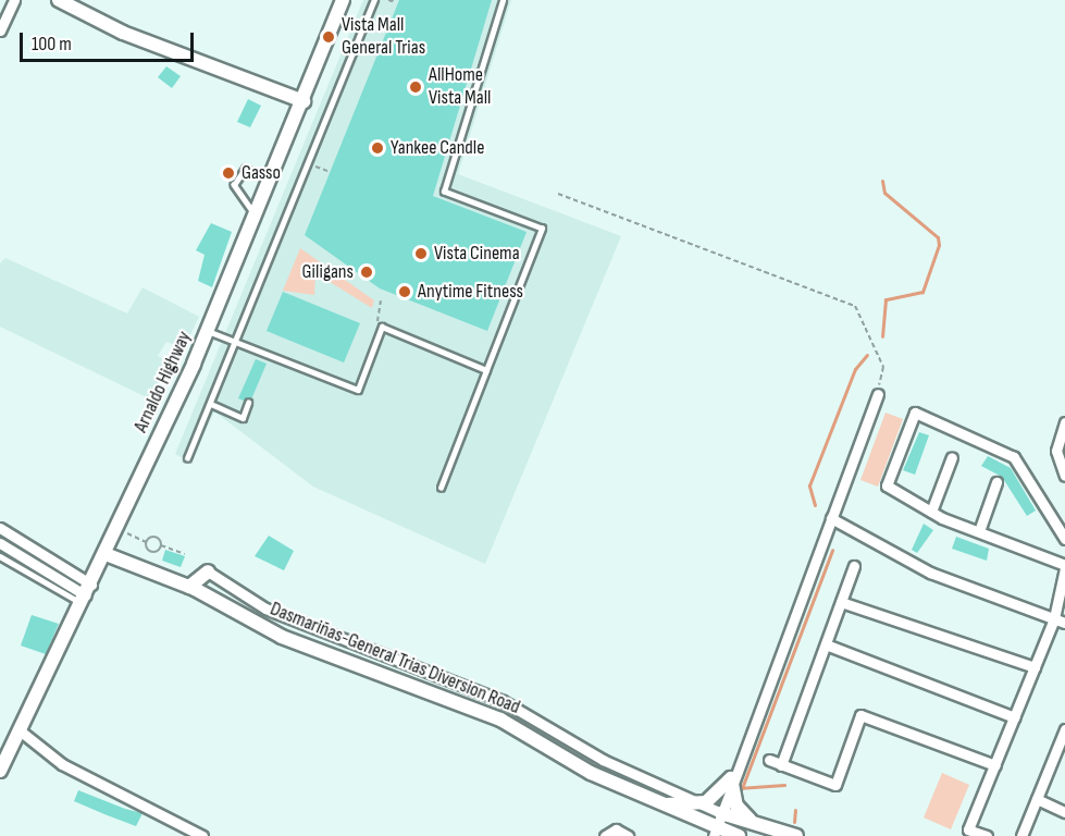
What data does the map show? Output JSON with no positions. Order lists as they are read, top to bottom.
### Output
{
  "streets": {
    "street": ["Arnaldo Highway", "Dasmariñas-General Trias Diversion Road"]
  },
  "crossings": [
    ["Arnaldo Highway", "Dasmariñas-General Trias Diversion Road"]
  ],
  "places": [
    "Vista Mall General Trias",
    "AllHome Vista Mall",
    "Yankee Candle",
    "Gasso",
    "Vista Cinema",
    "Giligans",
    "Anytime Fitness"
  ],
  "scale_bar": "100 m"
}
